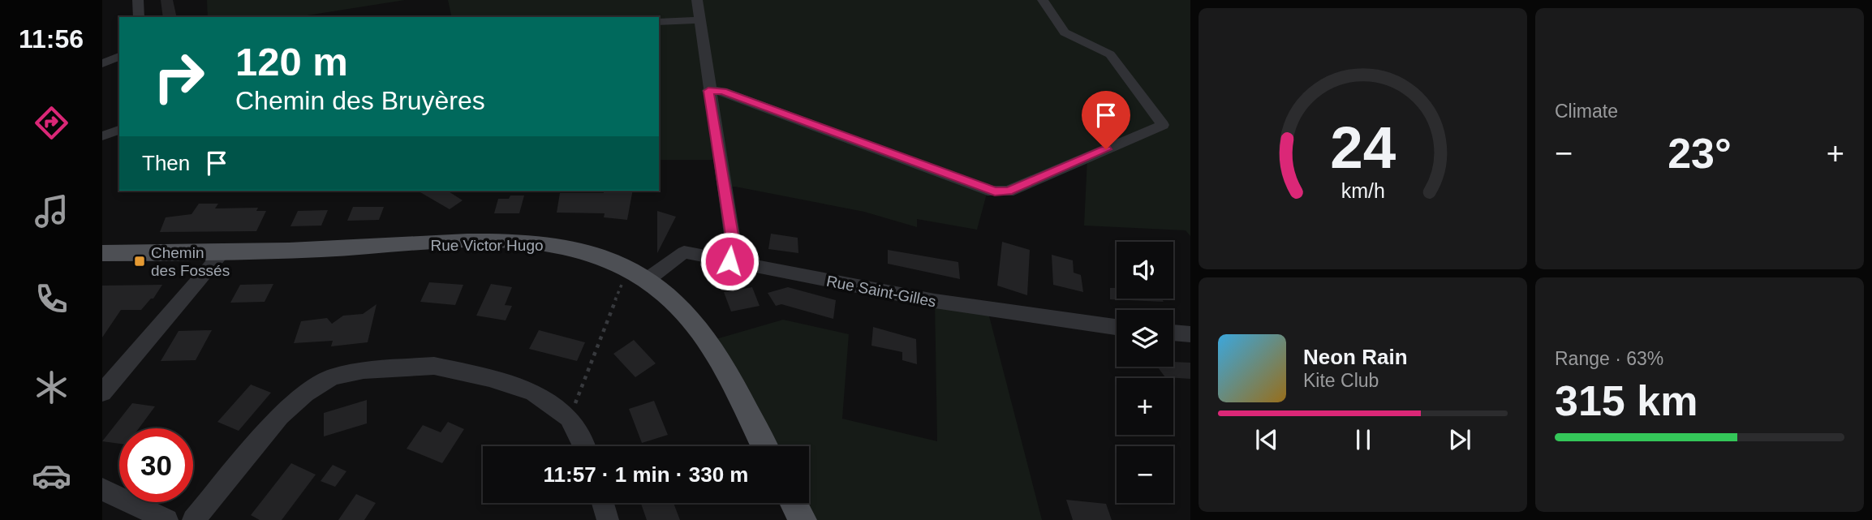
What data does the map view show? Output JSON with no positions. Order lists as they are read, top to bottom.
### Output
{
  "streets": {
    "main road": ["Rue Victor Hugo"],
    "street": ["Rue Saint-Gilles"]
  },
  "crossings": [
    ["Rue Victor Hugo", "Rue Saint-Gilles"]
  ],
  "places": {
    "transit": ["Chemin des Fossés"]
  },
  "page": {
    "tabs": "11:56",
    "tile": [
      "Climate",
      ["Range · 63%", "315 km"]
    ],
    "turn": ["120 m", "Chemin des Bruyères"],
    "heat": ["−", "23°", "+"],
    "then": "Then",
    "map_buttons": ["+", "−"],
    "song": ["Neon Rain", "Kite Club"],
    "limit": "30",
    "trip": "11:57 · 1 min · 330 m",
    "gauge": ["24", "km/h"]
  }
}
